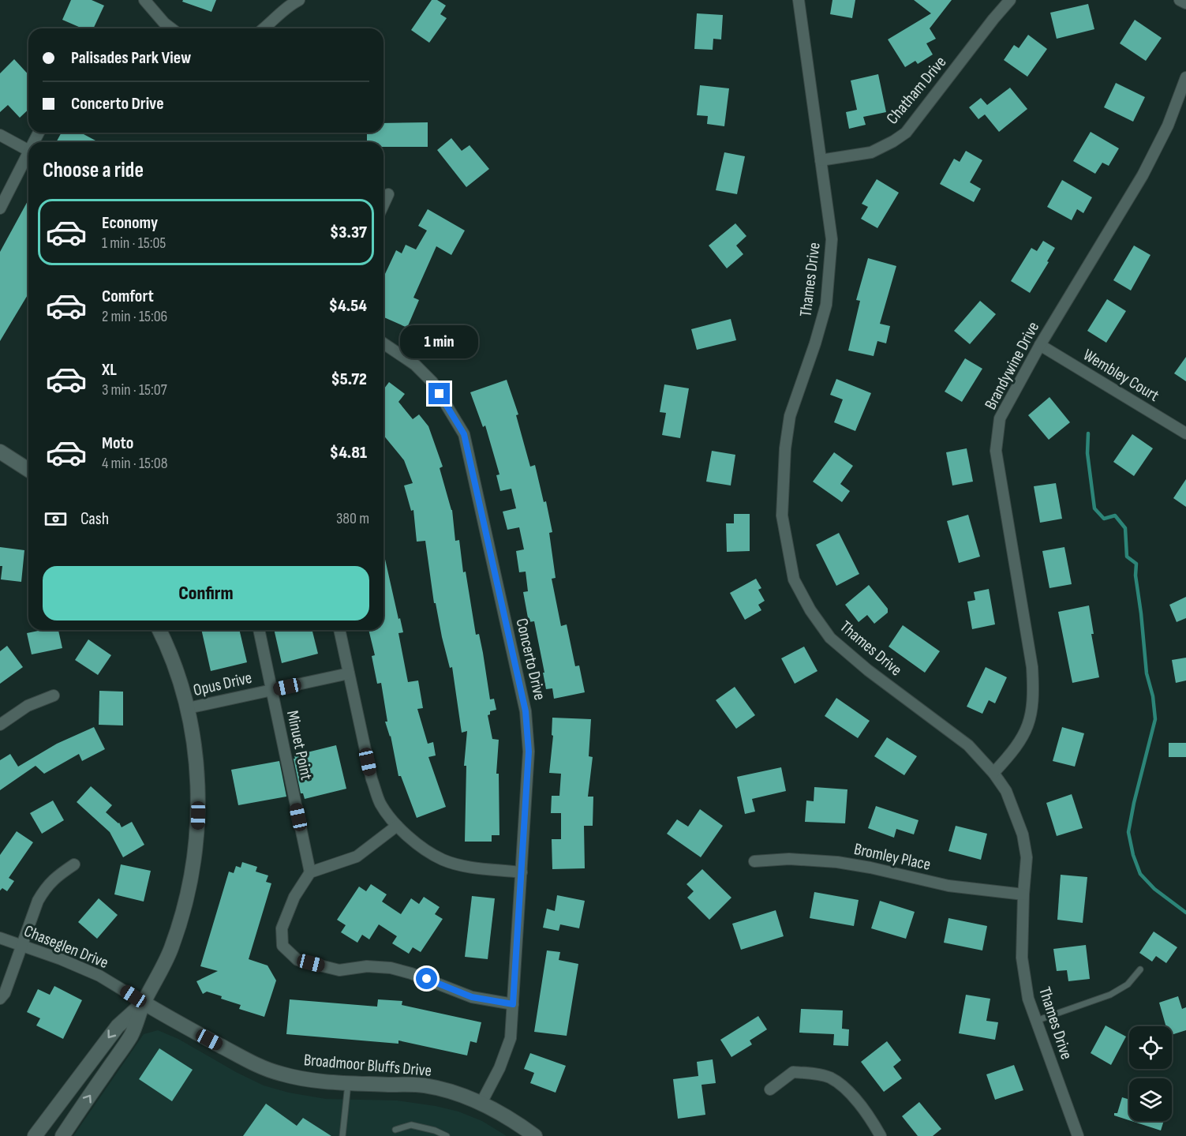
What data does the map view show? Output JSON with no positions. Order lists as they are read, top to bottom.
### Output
{
  "streets": {
    "street": [
      "Chatham Drive",
      "Thames Drive",
      "Brandywine Drive",
      "Wembley Court",
      "Concerto Drive",
      "Opus Drive",
      "Minuet Point",
      "Bromley Place",
      "Chaseglen Drive",
      "Broadmoor Bluffs Drive"
    ]
  },
  "crossings": [
    ["Chatham Drive", "Thames Drive"],
    ["Thames Drive", "Brandywine Drive"],
    ["Thames Drive", "Bromley Place"],
    ["Brandywine Drive", "Wembley Court"],
    ["Concerto Drive", "Broadmoor Bluffs Drive"],
    ["Opus Drive", "Minuet Point"],
    ["Chaseglen Drive", "Broadmoor Bluffs Drive"]
  ],
  "page": {
    "banner": ["Palisades Park View", "Concerto Drive"],
    "heading": "Choose a ride",
    "list": [
      {
        "name": "Economy",
        "note": "1 min · 15:05",
        "value": "$3.37"
      },
      {
        "name": "Comfort",
        "note": "2 min · 15:06",
        "value": "$4.54"
      },
      {
        "name": "XL",
        "note": "3 min · 15:07",
        "value": "$5.72"
      },
      {
        "name": "Moto",
        "note": "4 min · 15:08",
        "value": "$4.81"
      }
    ],
    "bubble": "1 min",
    "pay": ["Cash", "380 m"],
    "buttons": "Confirm"
  }
}
